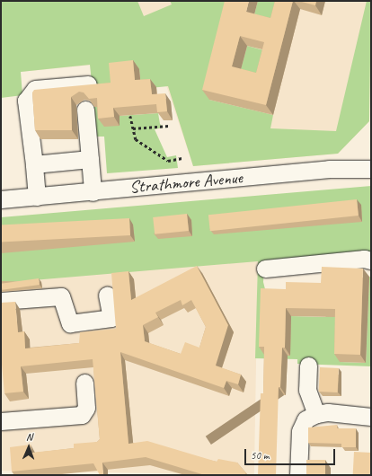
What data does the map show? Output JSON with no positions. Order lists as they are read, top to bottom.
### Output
{
  "streets": {
    "street": ["Strathmore Avenue"]
  },
  "scale_bar": "50 m",
  "north": "top"
}
